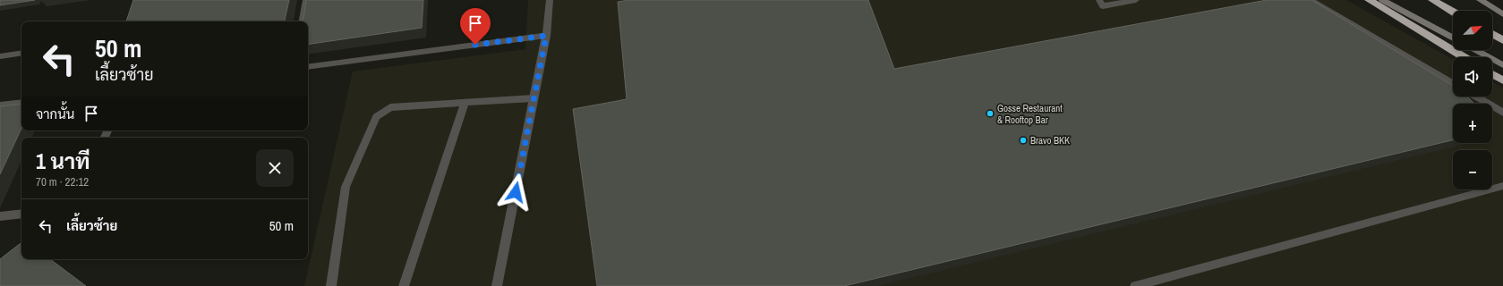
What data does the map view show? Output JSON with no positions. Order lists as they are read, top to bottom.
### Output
{
  "places": ["Gosse Restaurant & Rooftop Bar", "Bravo BKK"],
  "north": "top right",
  "page": {
    "map_buttons": ["+", "−"],
    "turn": ["50 m", "เลี้ยวซ้าย"],
    "then": "จากนั้น",
    "heading": ["1 นาที", "70 m · 22:12"],
    "list": [
      {
        "name": "เลี้ยวซ้าย",
        "value": "50 m"
      }
    ]
  }
}
